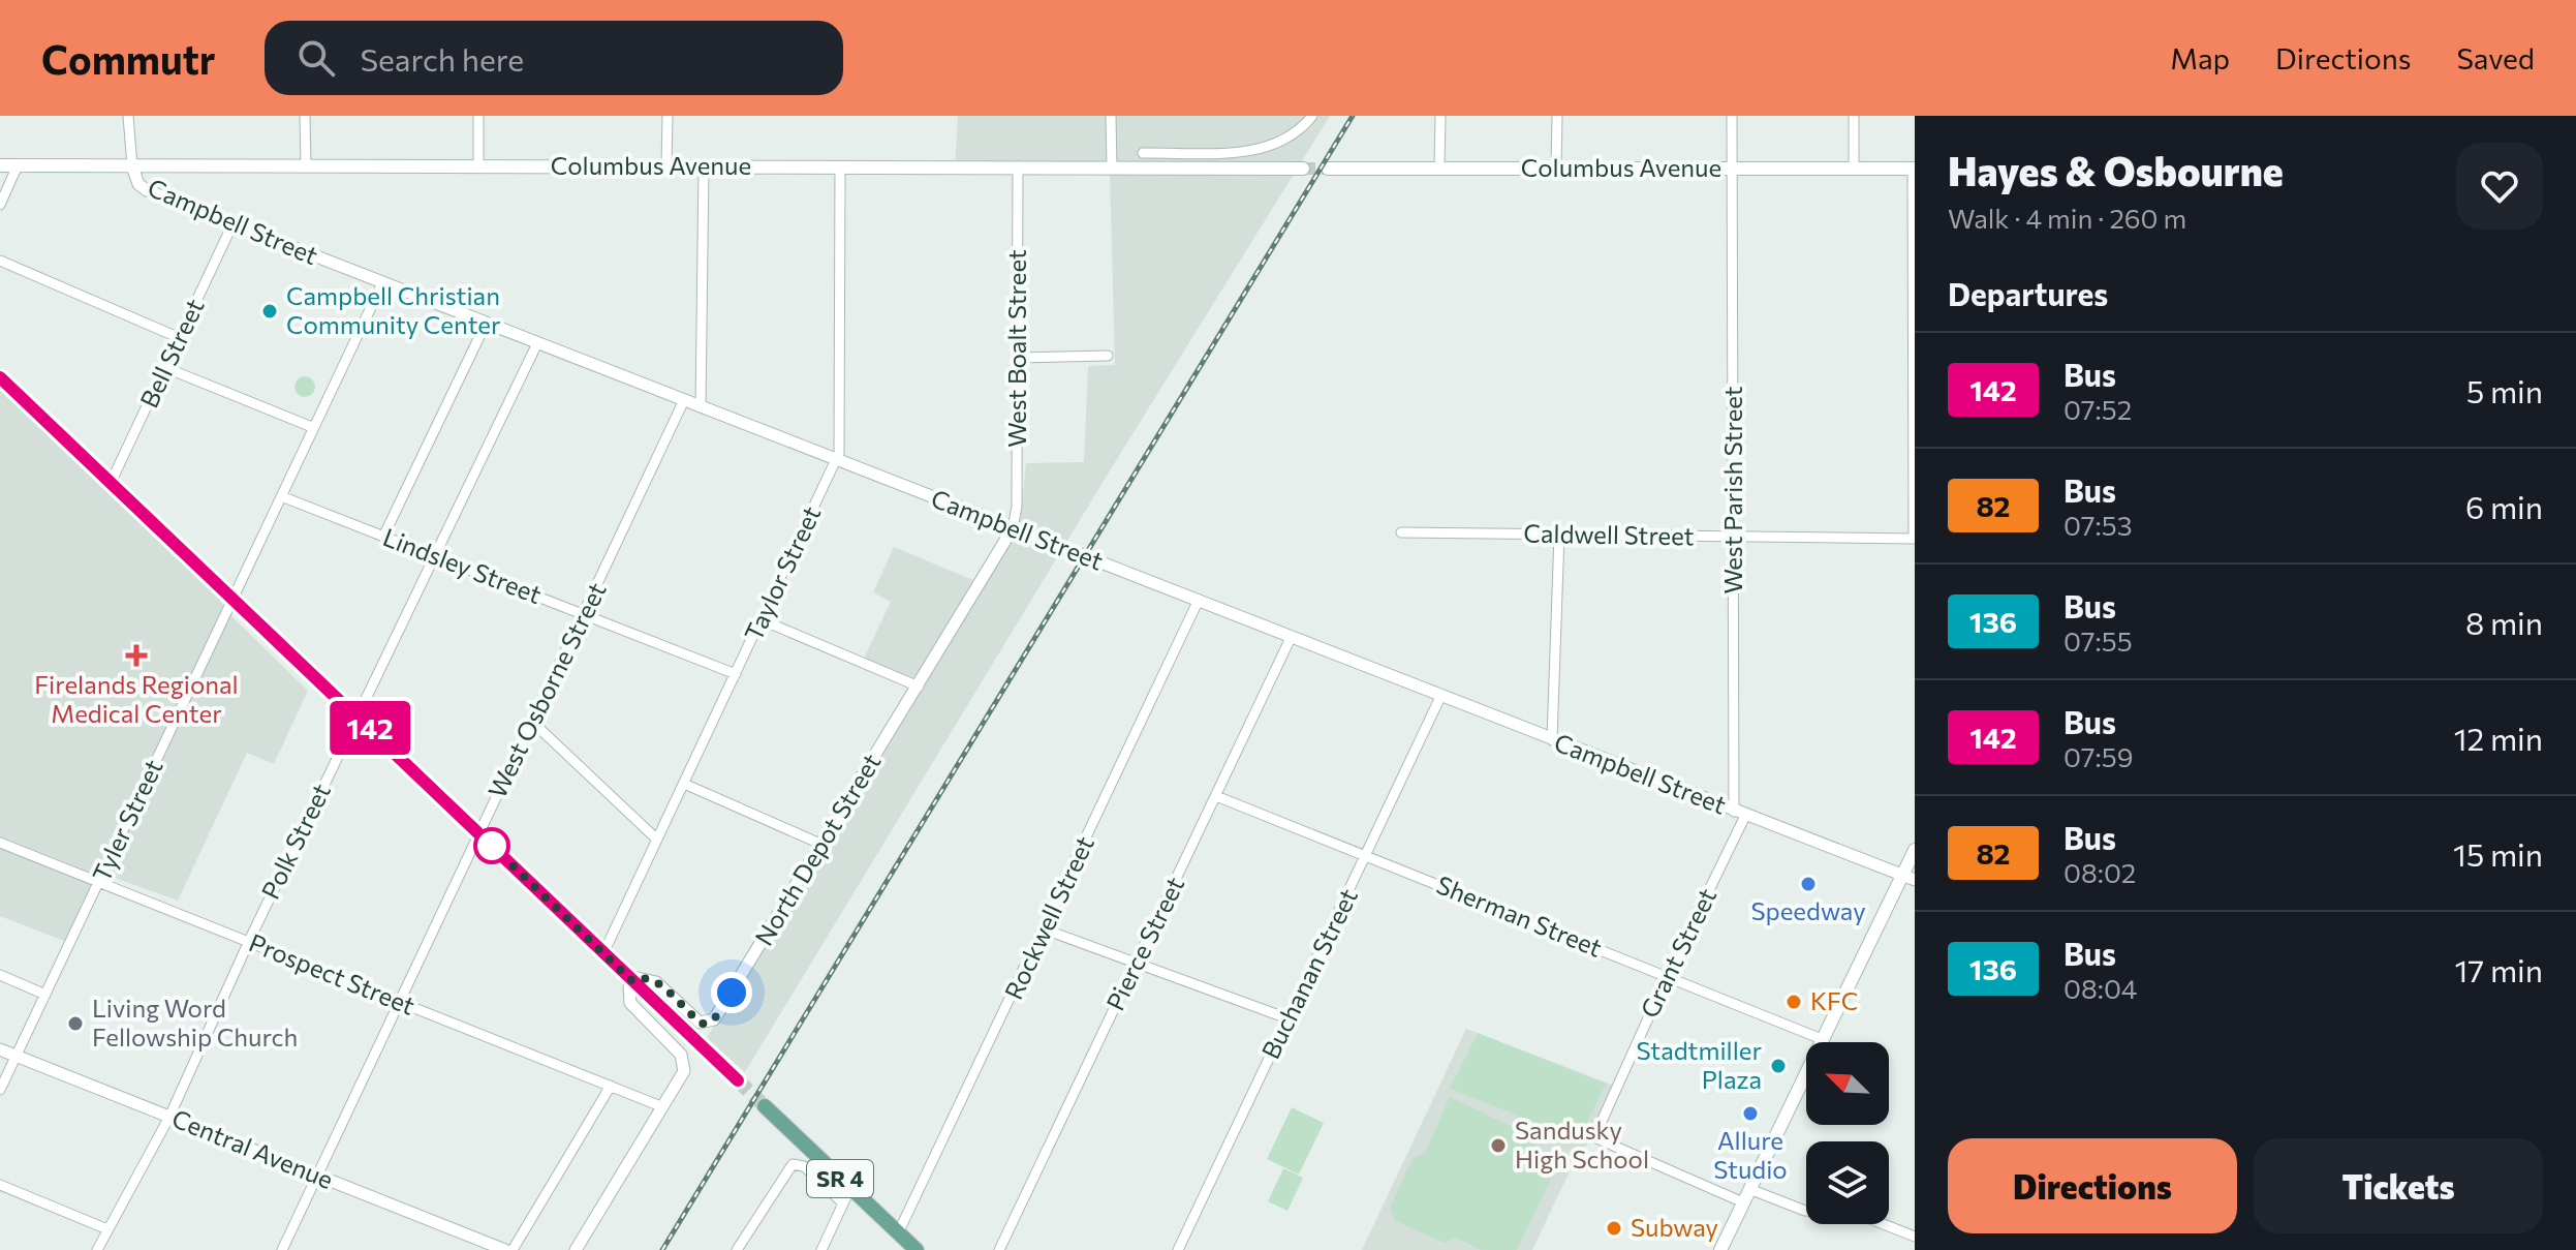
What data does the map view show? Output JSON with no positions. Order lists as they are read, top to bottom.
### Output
{
  "streets": {
    "main road": ["Columbus Avenue", "SR 4"],
    "street": [
      "Campbell Street",
      "West Boalt Street",
      "Bell Street",
      "West Parish Street",
      "Caldwell Street",
      "Lindsley Street",
      "Taylor Street",
      "West Osborne Street",
      "Tyler Street",
      "Polk Street",
      "North Depot Street",
      "Sherman Street",
      "Rockwell Street",
      "Pierce Street",
      "Grant Street",
      "Buchanan Street",
      "Prospect Street",
      "Central Avenue"
    ]
  },
  "crossings": [
    ["Columbus Avenue", "Campbell Street"],
    ["Columbus Avenue", "West Boalt Street"],
    ["Columbus Avenue", "West Parish Street"],
    ["Columbus Avenue", "Taylor Street"],
    ["Campbell Street", "West Boalt Street"],
    ["Campbell Street", "Bell Street"],
    ["Campbell Street", "West Parish Street"],
    ["Campbell Street", "Taylor Street"],
    ["Campbell Street", "West Osborne Street"],
    ["Campbell Street", "Tyler Street"],
    ["Campbell Street", "Polk Street"],
    ["Campbell Street", "North Depot Street"],
    ["Campbell Street", "Rockwell Street"],
    ["Campbell Street", "Pierce Street"],
    ["Campbell Street", "Grant Street"],
    ["Campbell Street", "Buchanan Street"],
    ["West Boalt Street", "North Depot Street"],
    ["West Parish Street", "Caldwell Street"],
    ["West Parish Street", "Grant Street"],
    ["Lindsley Street", "Taylor Street"],
    ["Lindsley Street", "West Osborne Street"],
    ["Lindsley Street", "Tyler Street"],
    ["Lindsley Street", "Polk Street"],
    ["West Osborne Street", "Prospect Street"],
    ["West Osborne Street", "Central Avenue"],
    ["Tyler Street", "Prospect Street"],
    ["Tyler Street", "Central Avenue"],
    ["Polk Street", "Prospect Street"],
    ["Polk Street", "Central Avenue"],
    ["Sherman Street", "Pierce Street"],
    ["Sherman Street", "Grant Street"],
    ["Sherman Street", "Buchanan Street"],
    ["Rockwell Street", "SR 4"]
  ],
  "places": {
    "other": [
      "Campbell Christian Community Center",
      "Speedway",
      "KFC",
      "Living Word Fellowship Church",
      "Stadtmiller Plaza",
      "Allure Studio",
      "Sandusky High School",
      "Subway"
    ],
    "health": ["Firelands Regional Medical Center"]
  },
  "lines": ["bus line 142"],
  "north": "top left",
  "page": {
    "header": "Commutr",
    "search": "Search here",
    "nav": ["Map", "Directions", "Saved"],
    "on_map": "142",
    "heading": [
      ["Hayes & Osbourne", "Walk · 4 min · 260 m"],
      "Departures"
    ],
    "list": [
      {
        "mark": "142",
        "name": "Bus",
        "note": "07:52",
        "value": "5 min"
      },
      {
        "mark": "82",
        "name": "Bus",
        "note": "07:53",
        "value": "6 min"
      },
      {
        "mark": "136",
        "name": "Bus",
        "note": "07:55",
        "value": "8 min"
      },
      {
        "mark": "142",
        "name": "Bus",
        "note": "07:59",
        "value": "12 min"
      },
      {
        "mark": "82",
        "name": "Bus",
        "note": "08:02",
        "value": "15 min"
      },
      {
        "mark": "136",
        "name": "Bus",
        "note": "08:04",
        "value": "17 min"
      }
    ],
    "buttons": ["Directions", "Tickets"]
  }
}
